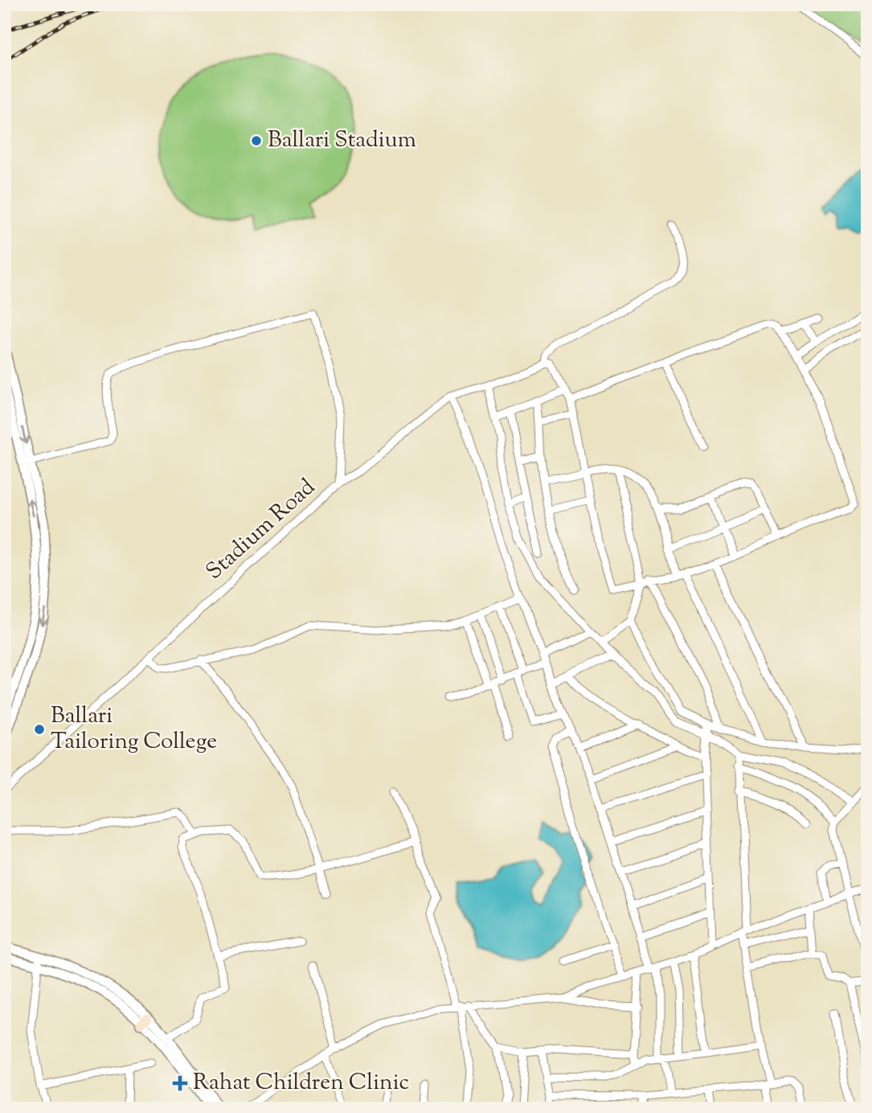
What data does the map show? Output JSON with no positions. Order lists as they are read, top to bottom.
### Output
{
  "streets": {
    "street": ["Stadium Road"]
  },
  "places": {
    "other": ["Ballari Stadium", "Ballari Tailoring College"],
    "health": ["Rahat Children Clinic"]
  }
}
